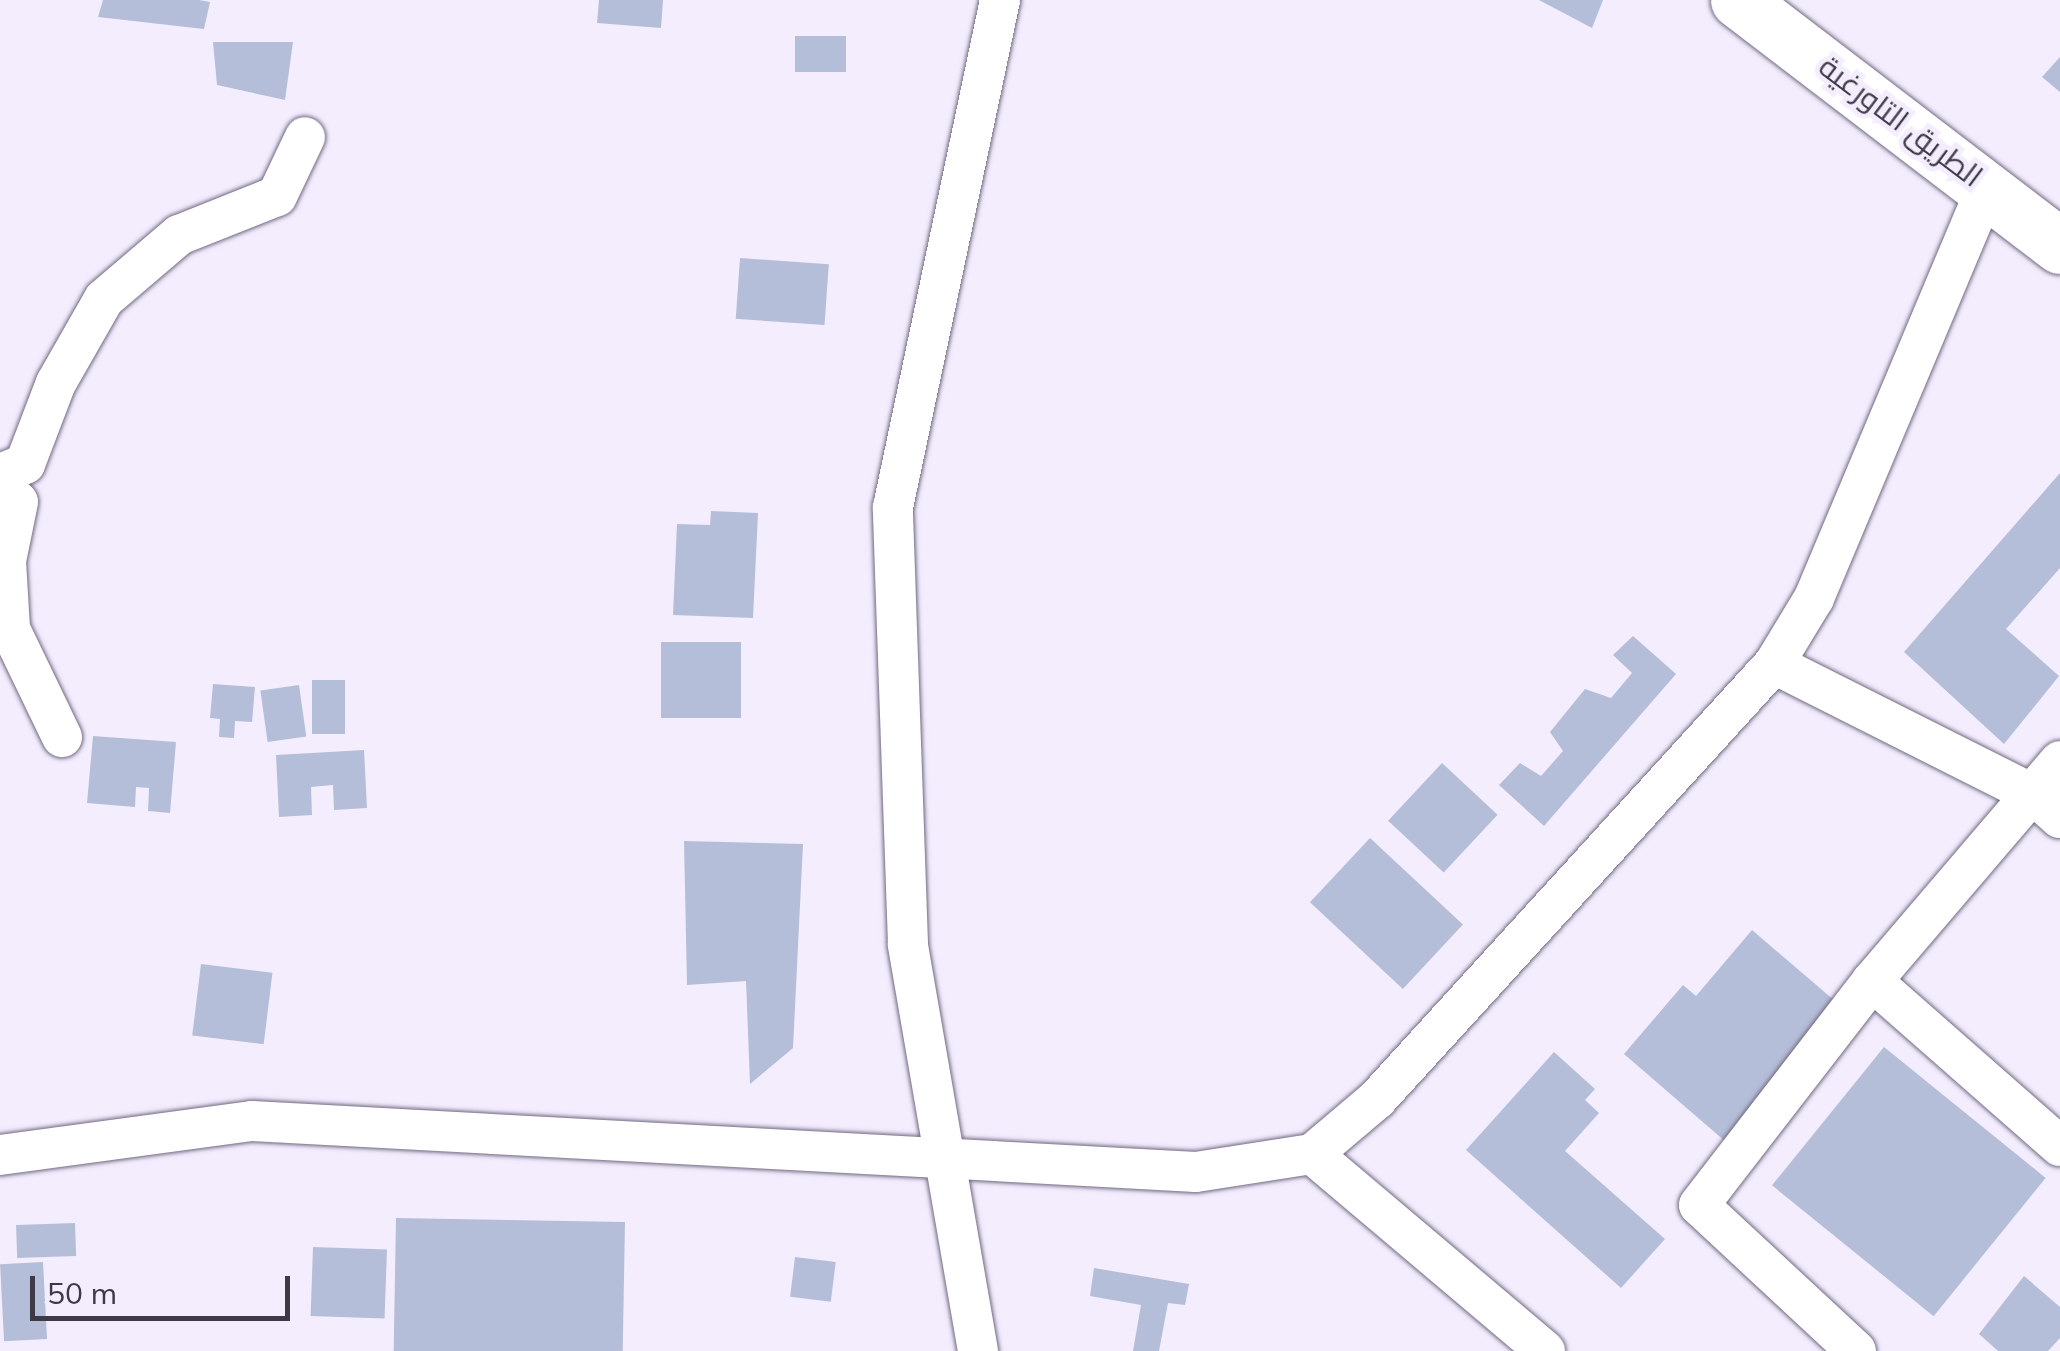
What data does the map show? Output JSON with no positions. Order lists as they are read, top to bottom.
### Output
{
  "streets": {
    "street": ["الطريق التاورغية"]
  },
  "scale_bar": "50 m"
}
